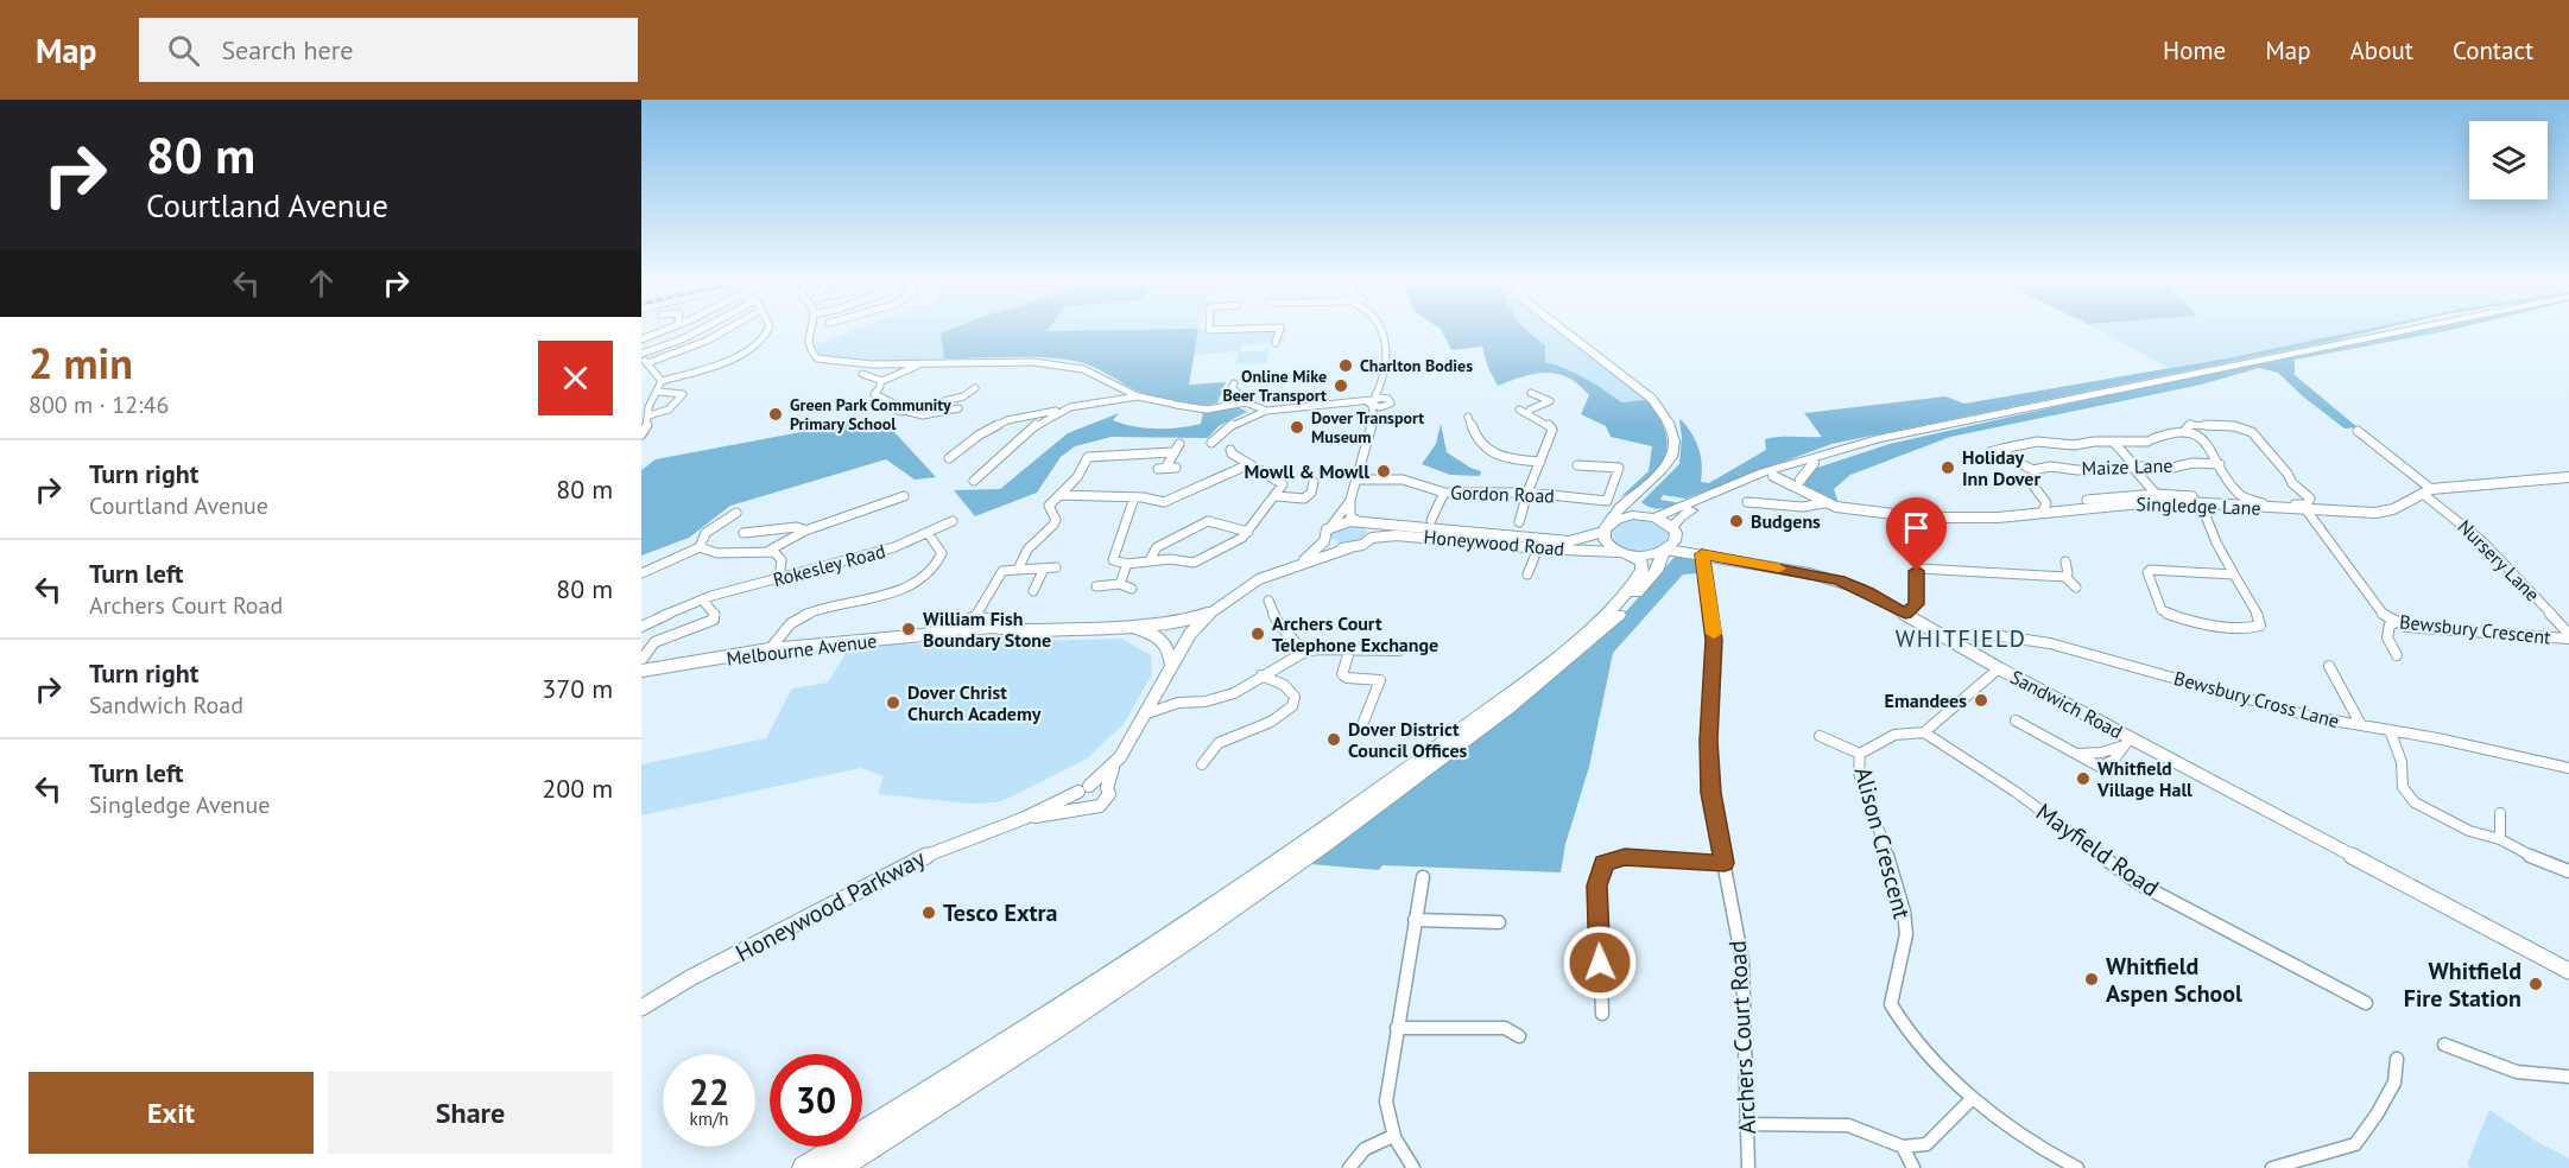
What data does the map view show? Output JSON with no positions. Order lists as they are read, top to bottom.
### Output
{
  "streets": {
    "street": [
      "Maize Lane",
      "Gordon Road",
      "Singledge Lane",
      "Honeywood Road",
      "Nursery Lane",
      "Rokesley Road",
      "Bewsbury Crescent",
      "Melbourne Avenue",
      "Bewsbury Cross Lane",
      "Sandwich Road",
      "Alison Crescent",
      "Mayfield Road",
      "Honeywood Parkway",
      "Archers Court Road"
    ]
  },
  "crossings": [
    ["Singledge Lane", "Nursery Lane"],
    ["Singledge Lane", "Bewsbury Crescent"],
    ["Honeywood Road", "Honeywood Parkway"],
    ["Nursery Lane", "Bewsbury Crescent"],
    ["Melbourne Avenue", "Honeywood Parkway"],
    ["Bewsbury Cross Lane", "Sandwich Road"],
    ["Sandwich Road", "Archers Court Road"],
    ["Alison Crescent", "Mayfield Road"]
  ],
  "districts": ["WHITFIELD"],
  "places": [
    "Charlton Bodies",
    "Online Mike Beer Transport",
    "Green Park Community Primary School",
    "Dover Transport Museum",
    "Holiday Inn Dover",
    "Mowll & Mowll",
    "Budgens",
    "William Fish Boundary Stone",
    "Archers Court Telephone Exchange",
    "Emandees",
    "Dover Christ Church Academy",
    "Dover District Council Offices",
    "Whitfield Village Hall",
    "Tesco Extra",
    "Whitfield Aspen School",
    "Whitfield Fire Station"
  ],
  "page": {
    "header": "Map",
    "search": "Search here",
    "nav": [
      "Home",
      "Map",
      "About",
      "Contact"
    ],
    "turn": ["80 m", "Courtland Avenue"],
    "heading": ["2 min", "800 m · 12:46"],
    "list": [
      {
        "name": "Turn right",
        "note": "Courtland Avenue",
        "value": "80 m"
      },
      {
        "name": "Turn left",
        "note": "Archers Court Road",
        "value": "80 m"
      },
      {
        "name": "Turn right",
        "note": "Sandwich Road",
        "value": "370 m"
      },
      {
        "name": "Turn left",
        "note": "Singledge Avenue",
        "value": "200 m"
      }
    ],
    "speed": "22 km/h",
    "limit": "30",
    "buttons": ["Exit", "Share"]
  }
}
